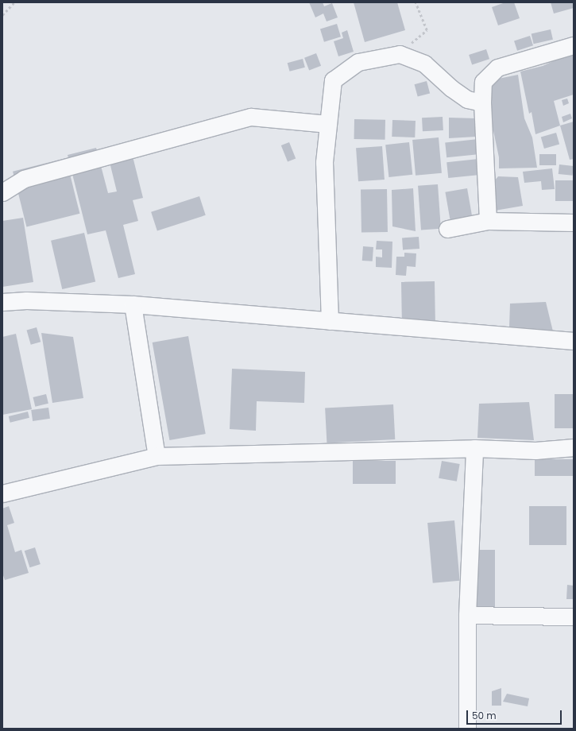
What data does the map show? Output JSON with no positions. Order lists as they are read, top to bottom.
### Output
{
  "scale_bar": "50 m"
}
